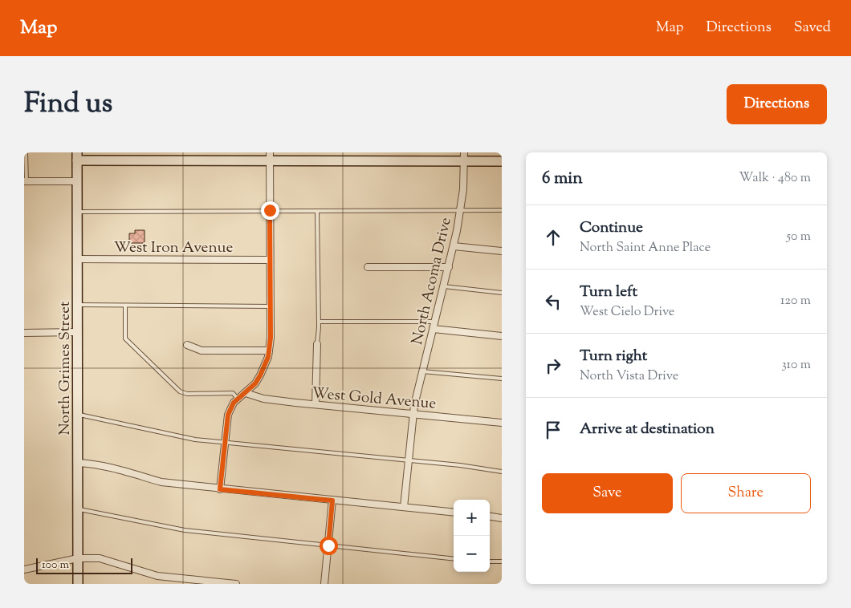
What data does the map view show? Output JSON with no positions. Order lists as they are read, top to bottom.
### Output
{
  "streets": {
    "main road": ["North Grimes Street"],
    "street": ["West Iron Avenue", "North Acoma Drive", "West Gold Avenue"]
  },
  "crossings": [
    ["West Iron Avenue", "North Grimes Street"],
    ["North Acoma Drive", "West Gold Avenue"]
  ],
  "scale_bar": "100 m",
  "page": {
    "header": "Map",
    "nav": ["Map", "Directions", "Saved"],
    "title": "Find us",
    "buttons": [
      "Directions",
      ["Save", "Share"]
    ],
    "heading": ["6 min", "Walk · 480 m"],
    "list": [
      ["Continue", "North Saint Anne Place", "50 m"],
      ["Turn left", "West Cielo Drive", "120 m"],
      ["Turn right", "North Vista Drive", "310 m"],
      "Arrive at destination"
    ],
    "map_buttons": ["+", "−"],
    "scale": "100 m"
  }
}
